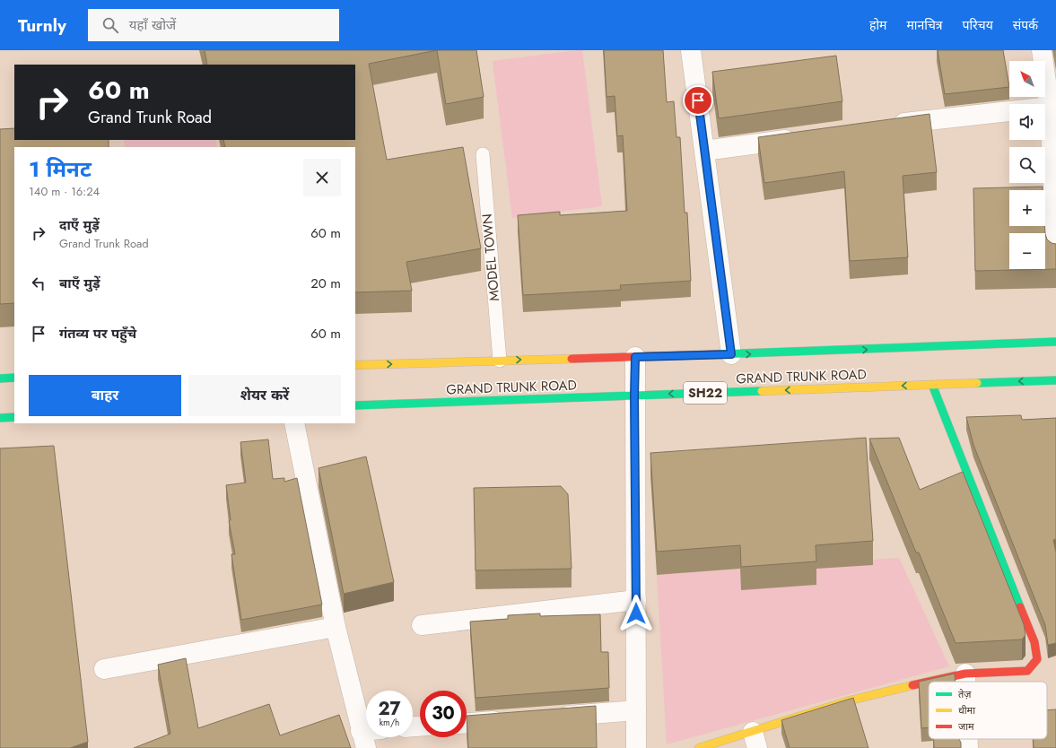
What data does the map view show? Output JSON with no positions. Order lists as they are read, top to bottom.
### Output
{
  "streets": {
    "main road": ["GRAND TRUNK ROAD", "SH22"],
    "lane": ["MODEL TOWN"]
  },
  "crossings": [
    ["MODEL TOWN", "GRAND TRUNK ROAD"]
  ],
  "legend": ["तेज़", "धीमा", "जाम"],
  "north": "top left",
  "page": {
    "header": "Turnly",
    "search": "यहाँ खोजें",
    "nav": [
      "होम",
      "मानचित्र",
      "परिचय",
      "संपर्क"
    ],
    "map_buttons": ["+", "−"],
    "turn": ["60 m", "Grand Trunk Road"],
    "heading": ["1 मिनट", "140 m · 16:24"],
    "list": [
      {
        "name": "दाएँ मुड़ें",
        "note": "Grand Trunk Road",
        "value": "60 m"
      },
      {
        "name": "बाएँ मुड़ें",
        "value": "20 m"
      },
      {
        "name": "गंतव्य पर पहुँचे",
        "value": "60 m"
      }
    ],
    "buttons": ["बाहर", "शेयर करें"],
    "speed": "27 km/h",
    "limit": "30"
  }
}
